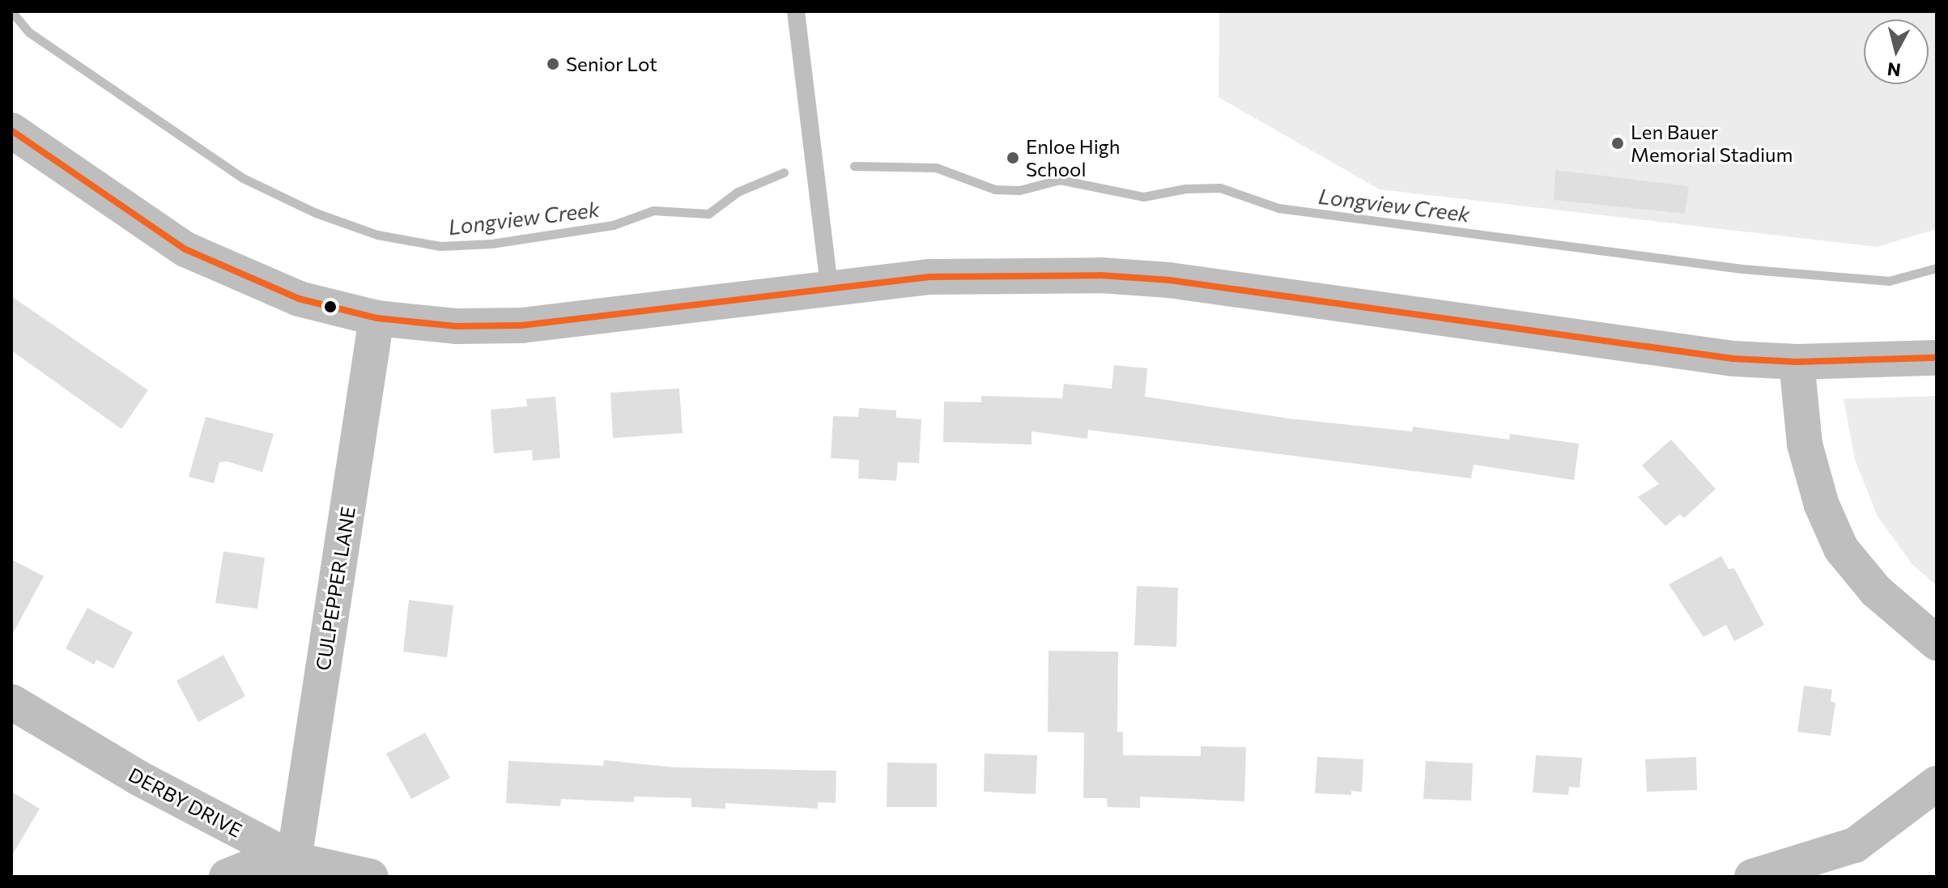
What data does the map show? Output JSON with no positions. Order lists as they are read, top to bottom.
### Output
{
  "streets": {
    "street": ["CULPEPPER LANE", "DERBY DRIVE"]
  },
  "crossings": [
    ["CULPEPPER LANE", "DERBY DRIVE"]
  ],
  "water": ["Longview Creek"],
  "places": ["Senior Lot", "Len Bauer Memorial Stadium", "Enloe High School"],
  "north": "bottom"
}
